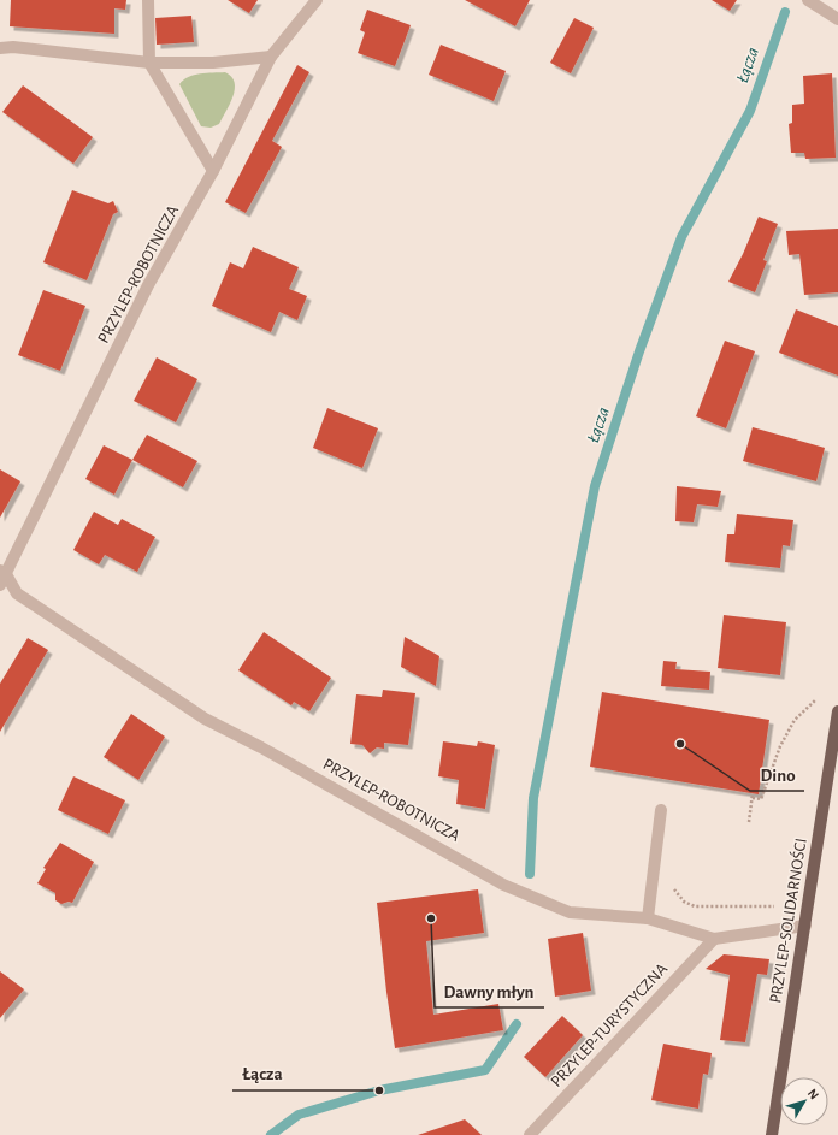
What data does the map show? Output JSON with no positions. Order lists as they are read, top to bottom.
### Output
{
  "streets": {
    "main road": ["PRZYLEP-SOLIDARNOŚCI"],
    "street": ["PRZYLEP-ROBOTNICZA", "PRZYLEP-TURYSTYCZNA"]
  },
  "crossings": [
    ["PRZYLEP-ROBOTNICZA", "PRZYLEP-SOLIDARNOŚCI"],
    ["PRZYLEP-ROBOTNICZA", "PRZYLEP-TURYSTYCZNA"]
  ],
  "water": ["Łącza"],
  "places": ["Dino", "Dawny młyn", "Łącza"],
  "north": "top right"
}
